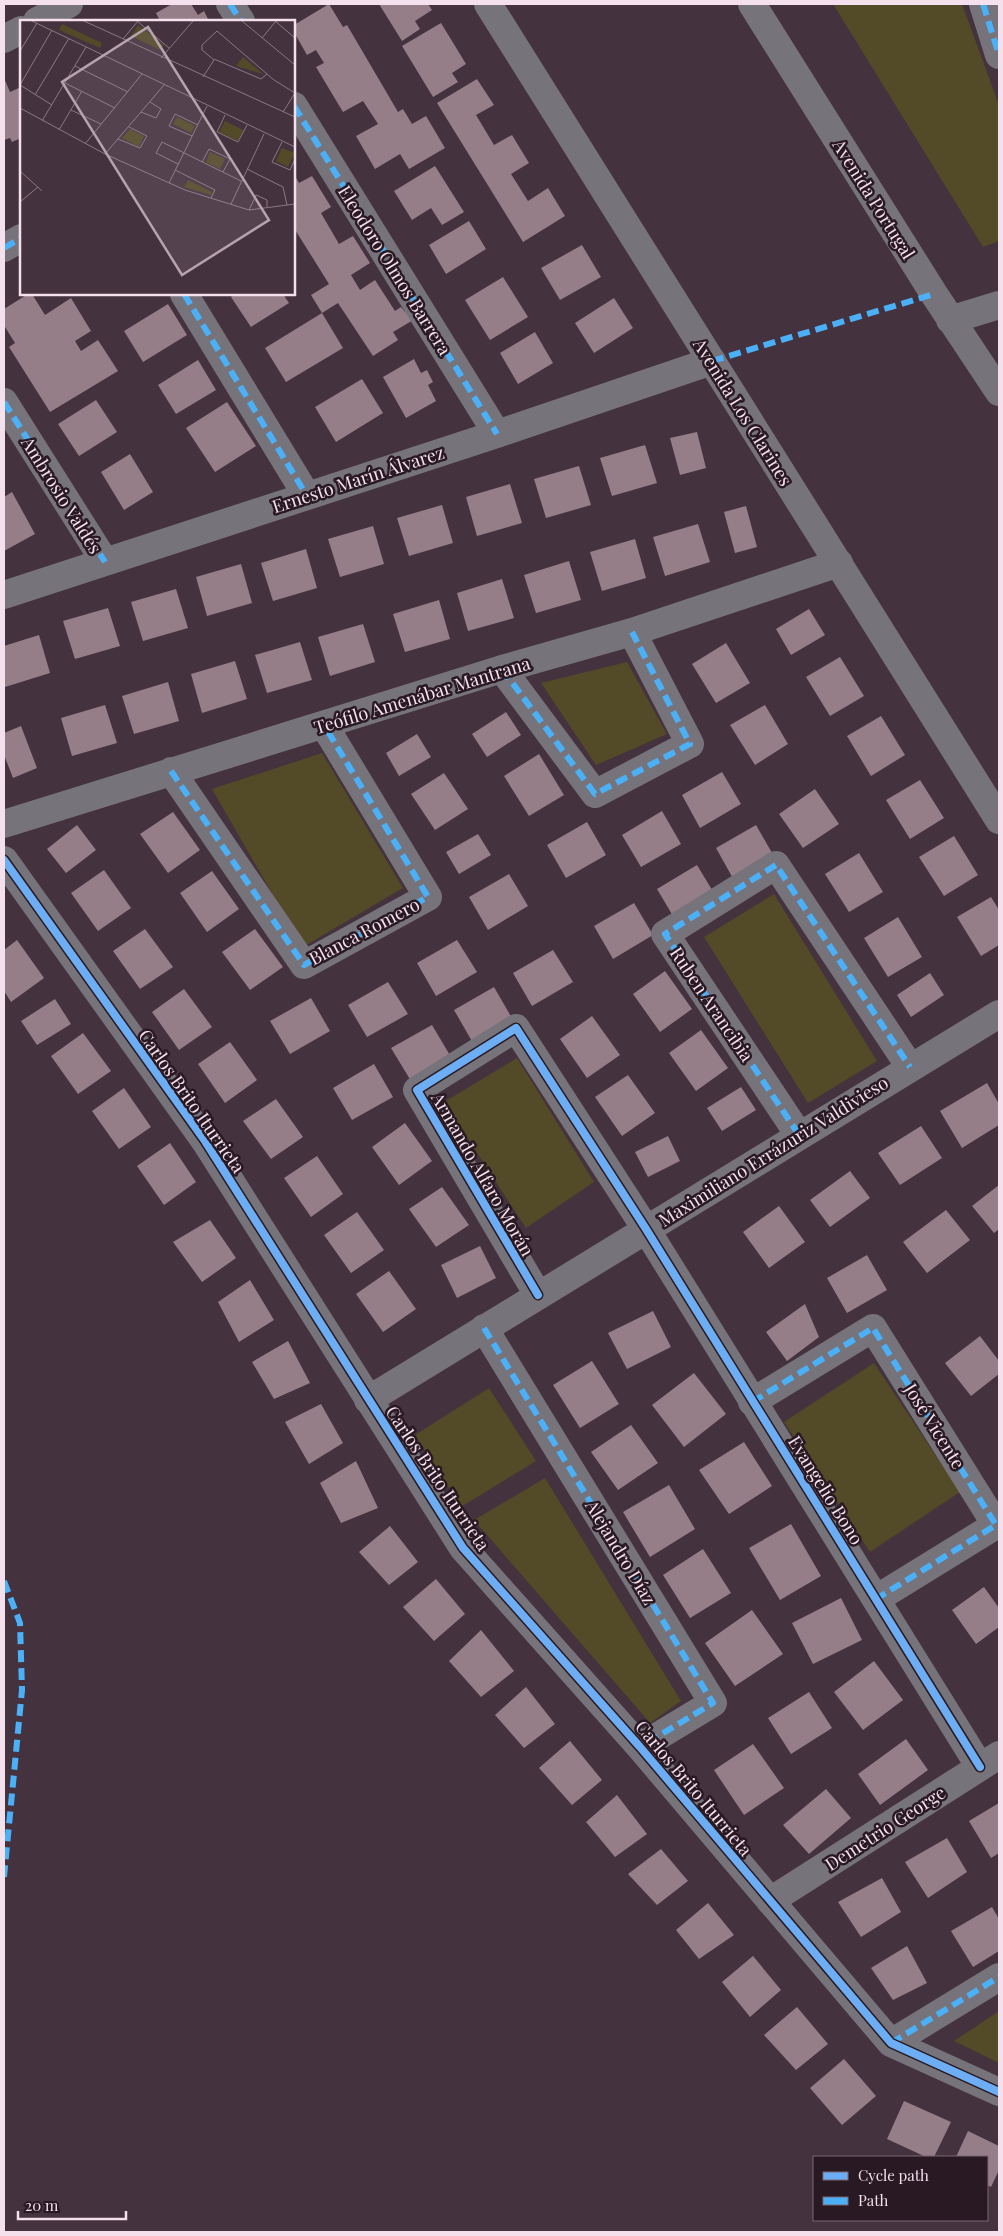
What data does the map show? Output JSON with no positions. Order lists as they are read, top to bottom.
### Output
{
  "streets": {
    "street": [
      "Avenida Portugal",
      "Eleodoro Olmos Barrera",
      "Avenida Los Clarines",
      "Ernesto Marín Álvarez",
      "Ambrosio Valdés",
      "Teófilo Amenábar Mantrana",
      "Blanca Romero",
      "Ruben Arancibia",
      "Carlos Brito Iturrieta",
      "Maximiliano Errázuriz Valdivieso",
      "Armando Alfaro Morán",
      "José Vicente",
      "Evangelio Bono",
      "Alejandro Díaz",
      "Demetrio George"
    ]
  },
  "crossings": [
    ["Eleodoro Olmos Barrera", "Ernesto Marín Álvarez"],
    ["Avenida Los Clarines", "Ernesto Marín Álvarez"],
    ["Avenida Los Clarines", "Teófilo Amenábar Mantrana"],
    ["Ernesto Marín Álvarez", "Ambrosio Valdés"],
    ["Teófilo Amenábar Mantrana", "Blanca Romero"],
    ["Ruben Arancibia", "Maximiliano Errázuriz Valdivieso"],
    ["Carlos Brito Iturrieta", "Maximiliano Errázuriz Valdivieso"],
    ["Carlos Brito Iturrieta", "Alejandro Díaz"],
    ["Carlos Brito Iturrieta", "Demetrio George"],
    ["Maximiliano Errázuriz Valdivieso", "Armando Alfaro Morán"],
    ["Maximiliano Errázuriz Valdivieso", "Evangelio Bono"],
    ["Maximiliano Errázuriz Valdivieso", "Alejandro Díaz"],
    ["Armando Alfaro Morán", "Evangelio Bono"],
    ["José Vicente", "Evangelio Bono"],
    ["Evangelio Bono", "Demetrio George"]
  ],
  "legend": ["Cycle path", "Path"],
  "scale_bar": "20 m"
}
